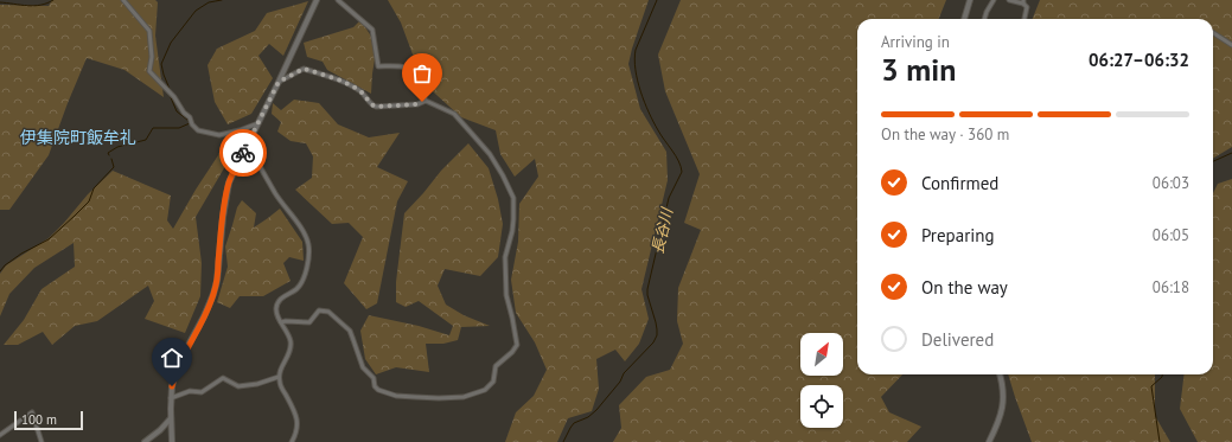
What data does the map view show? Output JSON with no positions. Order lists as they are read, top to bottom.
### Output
{
  "districts": ["伊集院町飯牟礼"],
  "water": ["長谷川"],
  "scale_bar": "100 m",
  "north": "top right",
  "page": {
    "heading": ["3 min", "Arriving in", "06:27–06:32"],
    "bar": "On the way · 360 m",
    "list": [
      ["Confirmed", "06:03"],
      ["Preparing", "06:05"],
      ["On the way", "06:18"],
      "Delivered"
    ],
    "scale": "100 m"
  }
}
